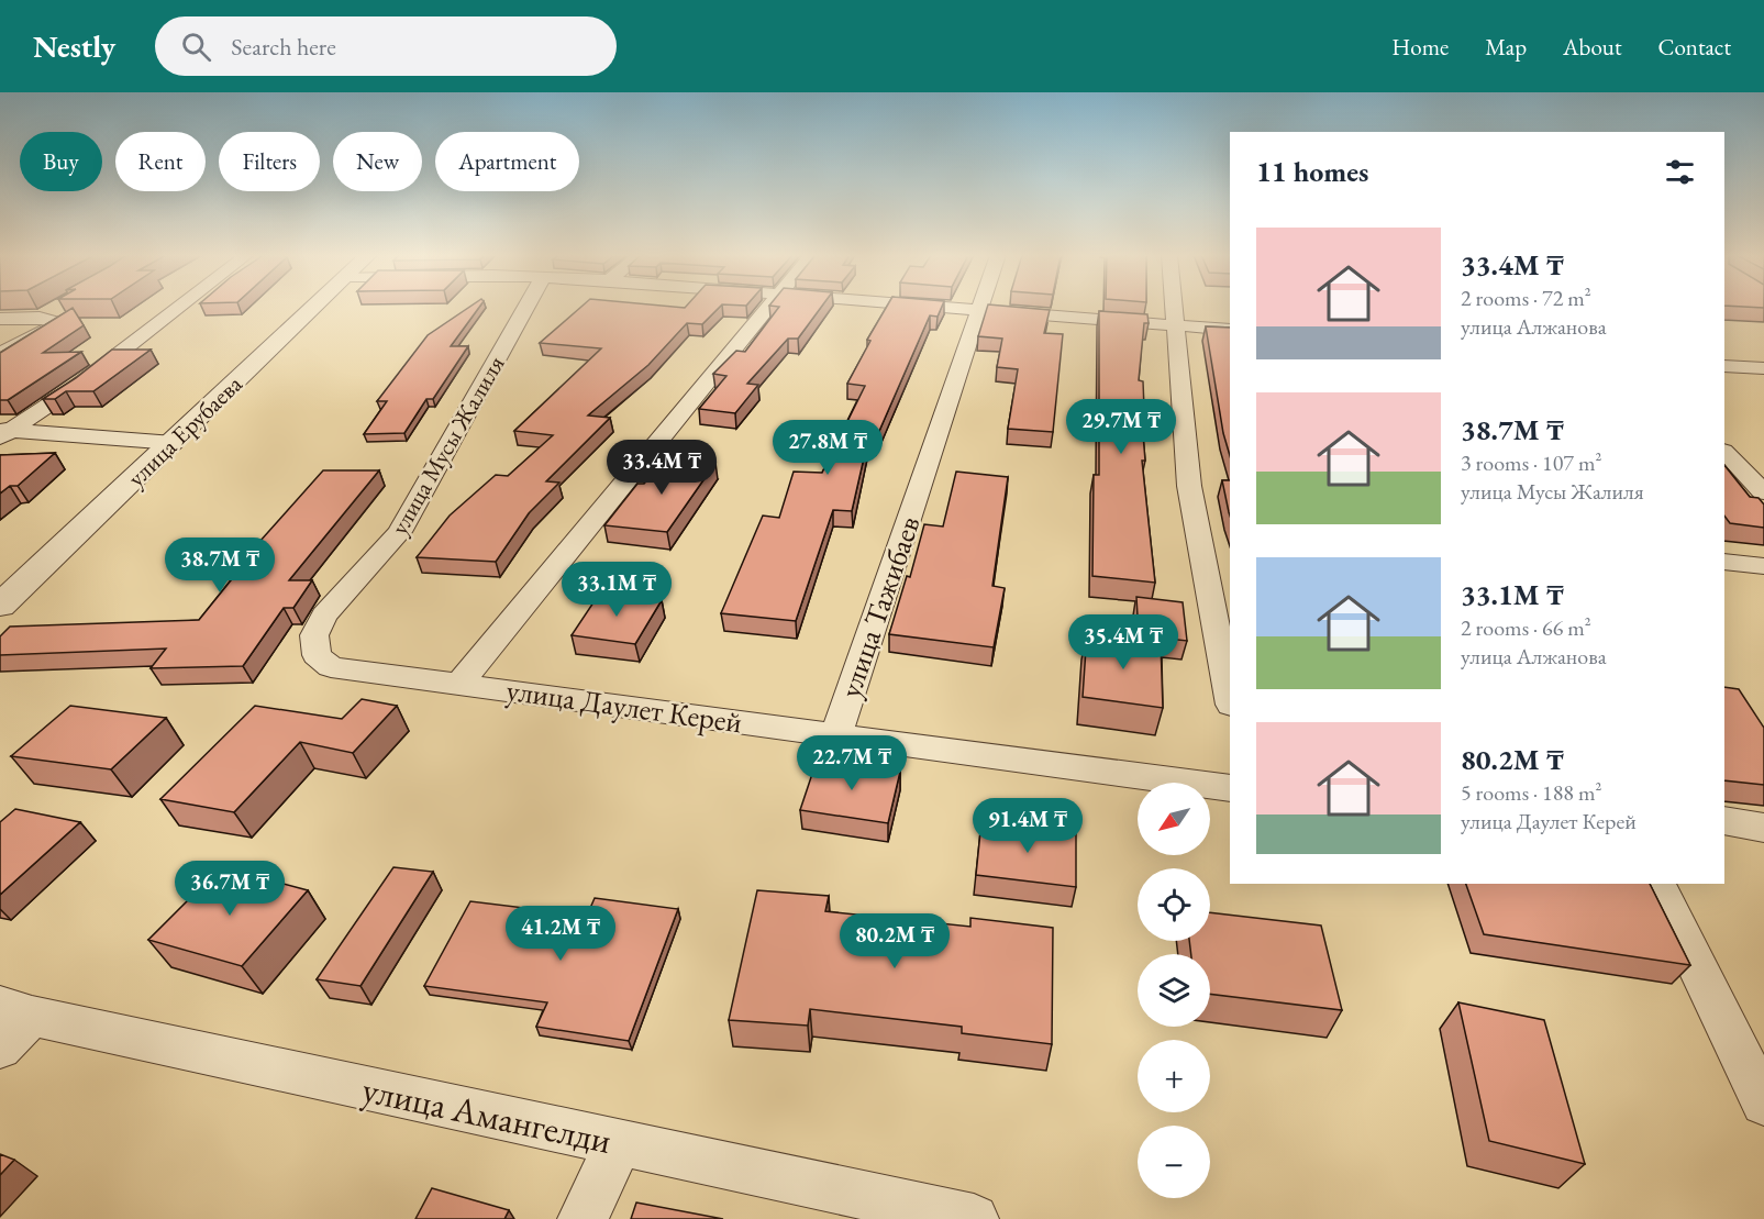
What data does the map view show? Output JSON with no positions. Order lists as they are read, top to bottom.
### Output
{
  "streets": {
    "street": [
      "улица Ерубаева",
      "улица Мусы Жалиля",
      "улица Тажибаев",
      "улица Даулет Керей",
      "улица Амангелди"
    ]
  },
  "crossings": [
    ["улица Мусы Жалиля", "улица Даулет Керей"],
    ["улица Тажибаев", "улица Даулет Керей"]
  ],
  "north": "bottom left",
  "page": {
    "header": "Nestly",
    "search": "Search here",
    "nav": [
      "Home",
      "Map",
      "About",
      "Contact"
    ],
    "chip": [
      "Buy",
      "Rent",
      "Filters",
      "New",
      "Apartment"
    ],
    "heading": "11 homes",
    "list": [
      {
        "name": "33.4M ₸",
        "note": "2 rooms · 72 m² · улица Алжанова"
      },
      {
        "name": "38.7M ₸",
        "note": "3 rooms · 107 m² · улица Мусы Жалиля"
      },
      {
        "name": "33.1M ₸",
        "note": "2 rooms · 66 m² · улица Алжанова"
      },
      {
        "name": "80.2M ₸",
        "note": "5 rooms · 188 m² · улица Даулет Керей"
      }
    ],
    "price": [
      "29.7M ₸",
      "27.8M ₸",
      "33.4M ₸",
      "38.7M ₸",
      "33.1M ₸",
      "35.4M ₸",
      "22.7M ₸",
      "91.4M ₸",
      "36.7M ₸",
      "41.2M ₸",
      "80.2M ₸"
    ],
    "map_buttons": ["+", "−"]
  }
}
